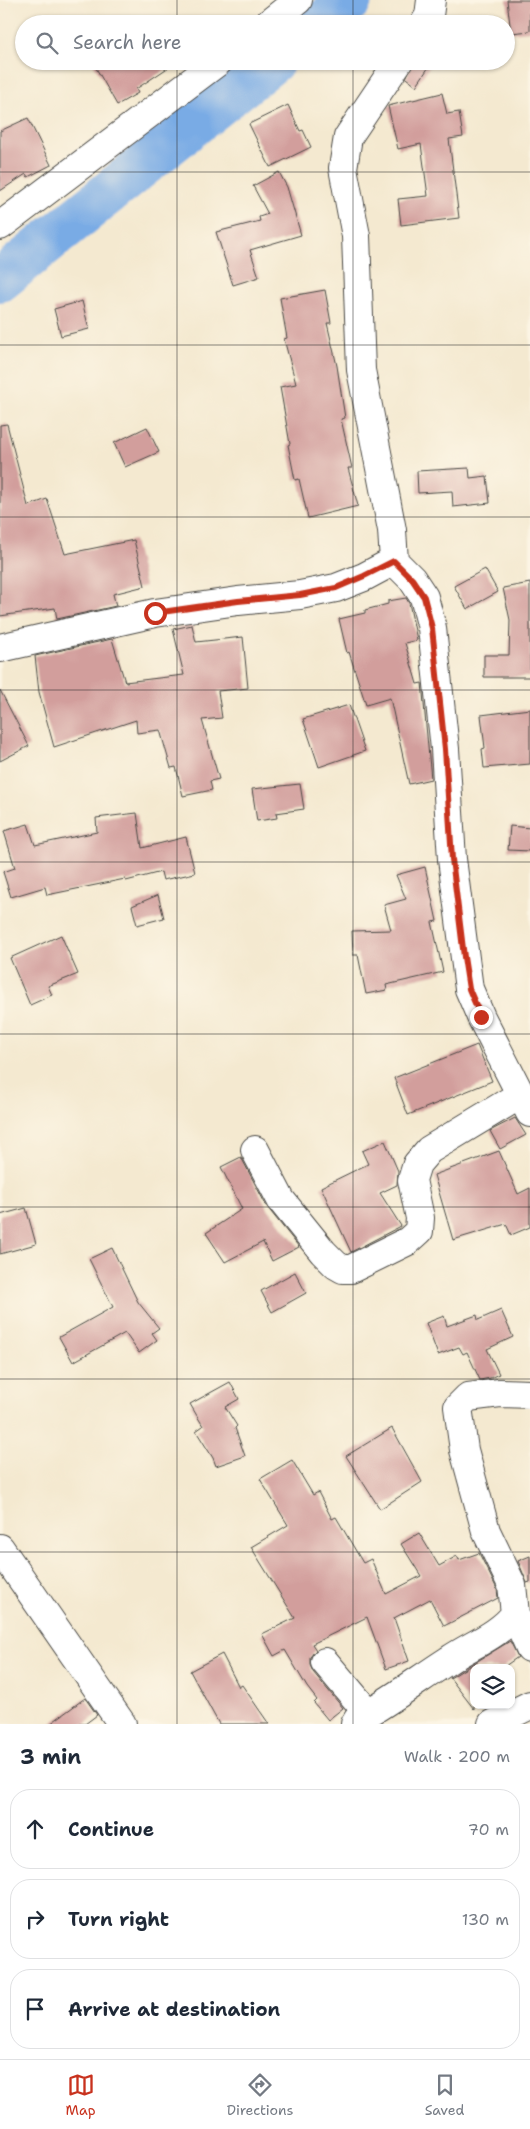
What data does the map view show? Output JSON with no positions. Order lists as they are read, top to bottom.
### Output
{
  "page": {
    "search": "Search here",
    "heading": ["3 min", "Walk · 200 m"],
    "list": [
      ["Continue", "70 m"],
      ["Turn right", "130 m"],
      "Arrive at destination"
    ],
    "nav": ["Map", "Directions", "Saved"]
  }
}
